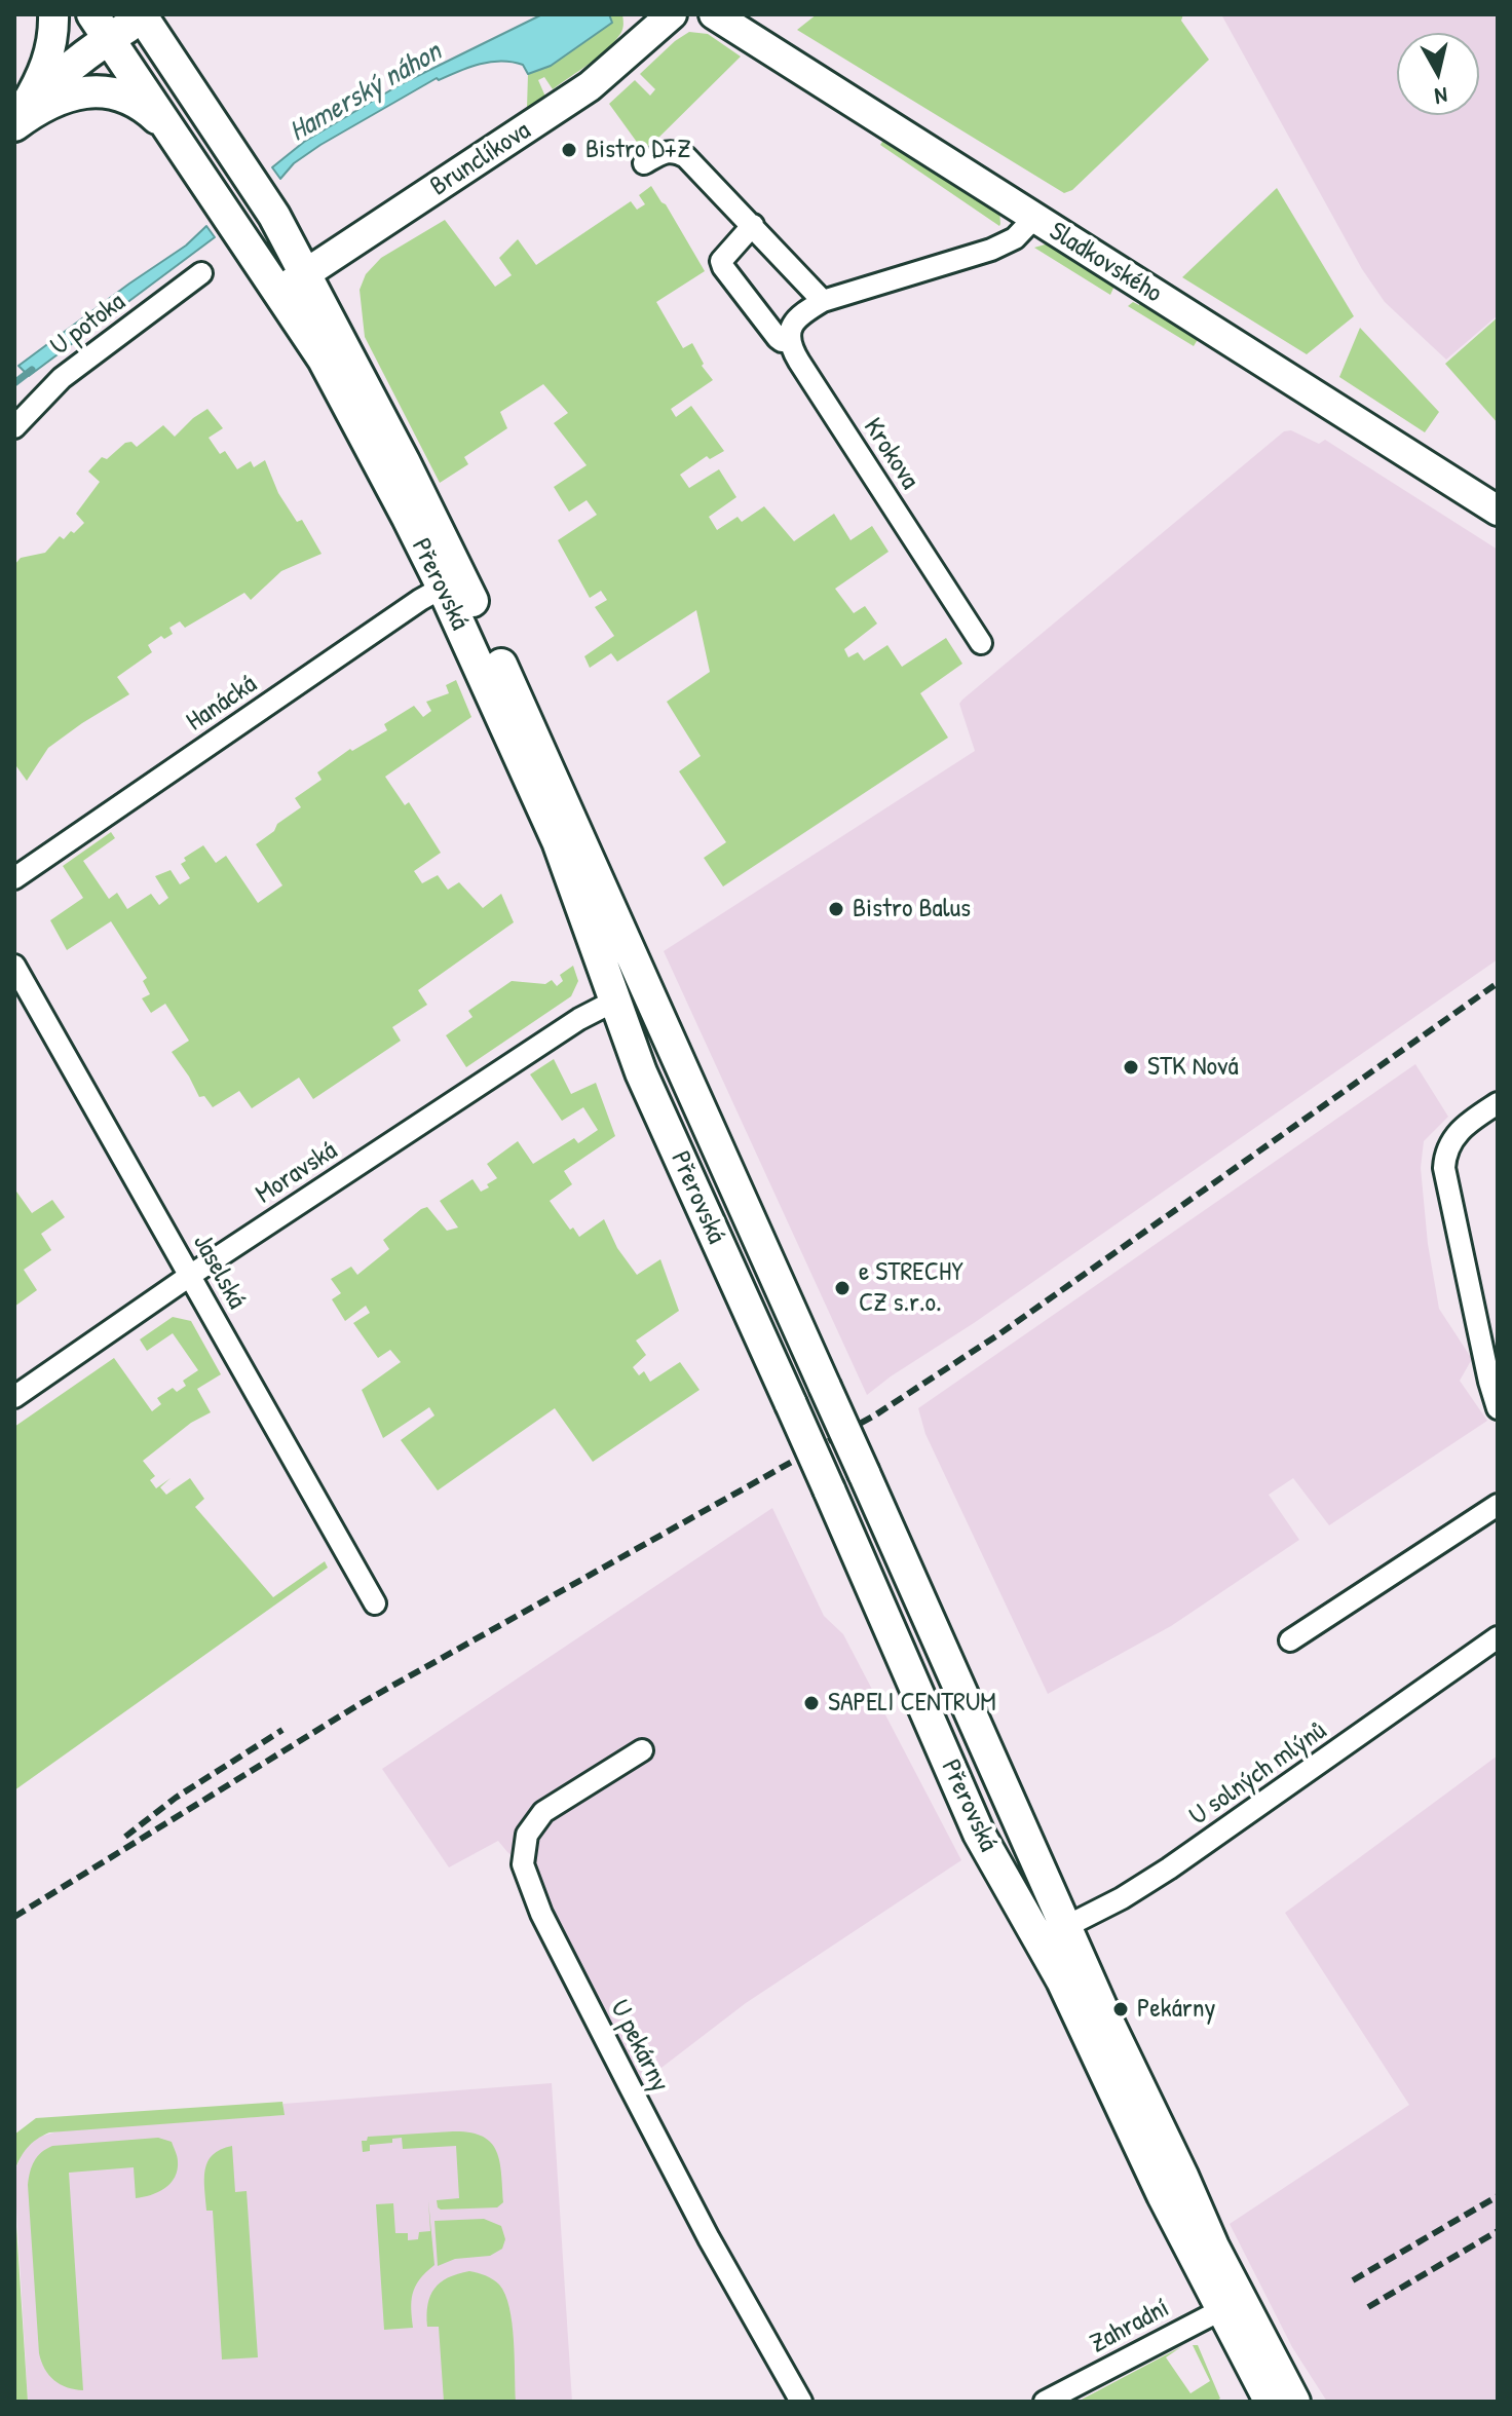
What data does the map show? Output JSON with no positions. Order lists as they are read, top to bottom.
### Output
{
  "streets": {
    "main road": ["Přerovská"],
    "street": [
      "Brunclíkova",
      "Sladkovského",
      "U potoka",
      "Krokova",
      "Hanácká",
      "Moravská",
      "Jaselská",
      "U solných mlýnů",
      "U pekárny",
      "Zahradní"
    ]
  },
  "crossings": [
    ["Brunclíkova", "Přerovská"],
    ["Přerovská", "Hanácká"],
    ["Přerovská", "Moravská"],
    ["Přerovská", "U solných mlýnů"],
    ["Přerovská", "Zahradní"],
    ["Moravská", "Jaselská"]
  ],
  "water": ["Hamerský náhon"],
  "places": [
    "Bistro D+Z",
    "Bistro Balus",
    "STK Nová",
    "e STRECHY CZ s.r.o.",
    "SAPELI CENTRUM",
    "Pekárny"
  ],
  "north": "bottom"
}
